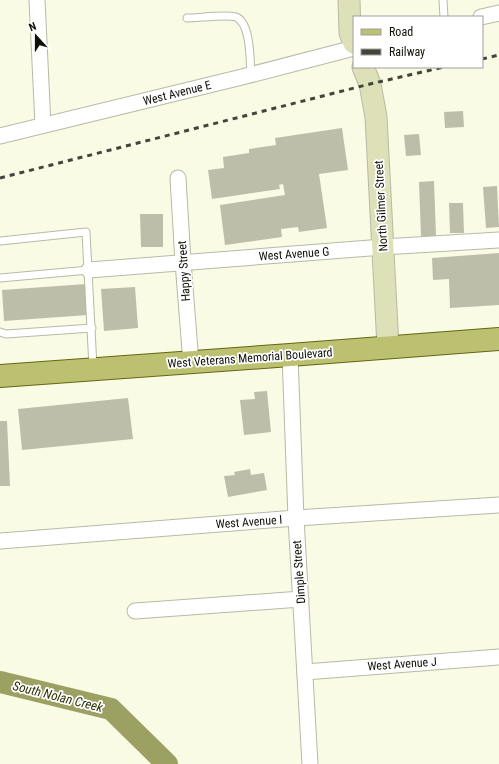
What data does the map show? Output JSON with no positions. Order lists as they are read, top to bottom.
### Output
{
  "streets": {
    "main road": ["West Veterans Memorial Boulevard"],
    "street": [
      "West Avenue E",
      "North Gilmer Street",
      "West Avenue G",
      "Happy Street",
      "West Avenue I",
      "Dimple Street",
      "West Avenue J"
    ]
  },
  "crossings": [
    ["North Gilmer Street", "West Avenue G"],
    ["North Gilmer Street", "West Veterans Memorial Boulevard"],
    ["West Avenue G", "Happy Street"],
    ["Happy Street", "West Veterans Memorial Boulevard"],
    ["West Veterans Memorial Boulevard", "Dimple Street"],
    ["West Avenue I", "Dimple Street"],
    ["Dimple Street", "West Avenue J"]
  ],
  "water": ["South Nolan Creek"],
  "legend": ["Road", "Railway"],
  "north": "top"
}
